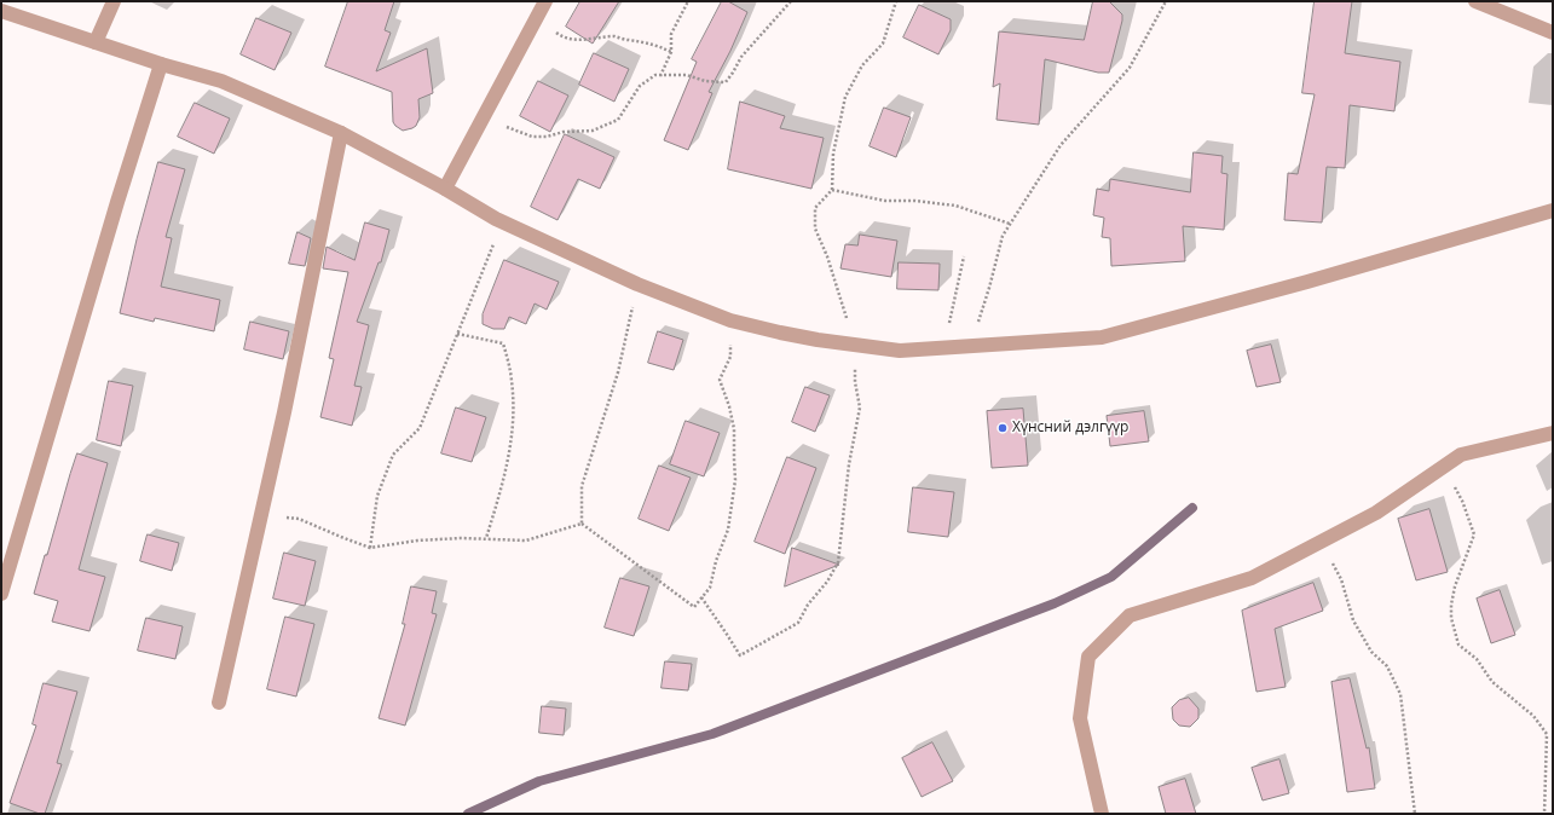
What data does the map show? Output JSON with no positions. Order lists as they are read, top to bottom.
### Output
{
  "places": ["Хүнсний дэлгүүр"]
}
